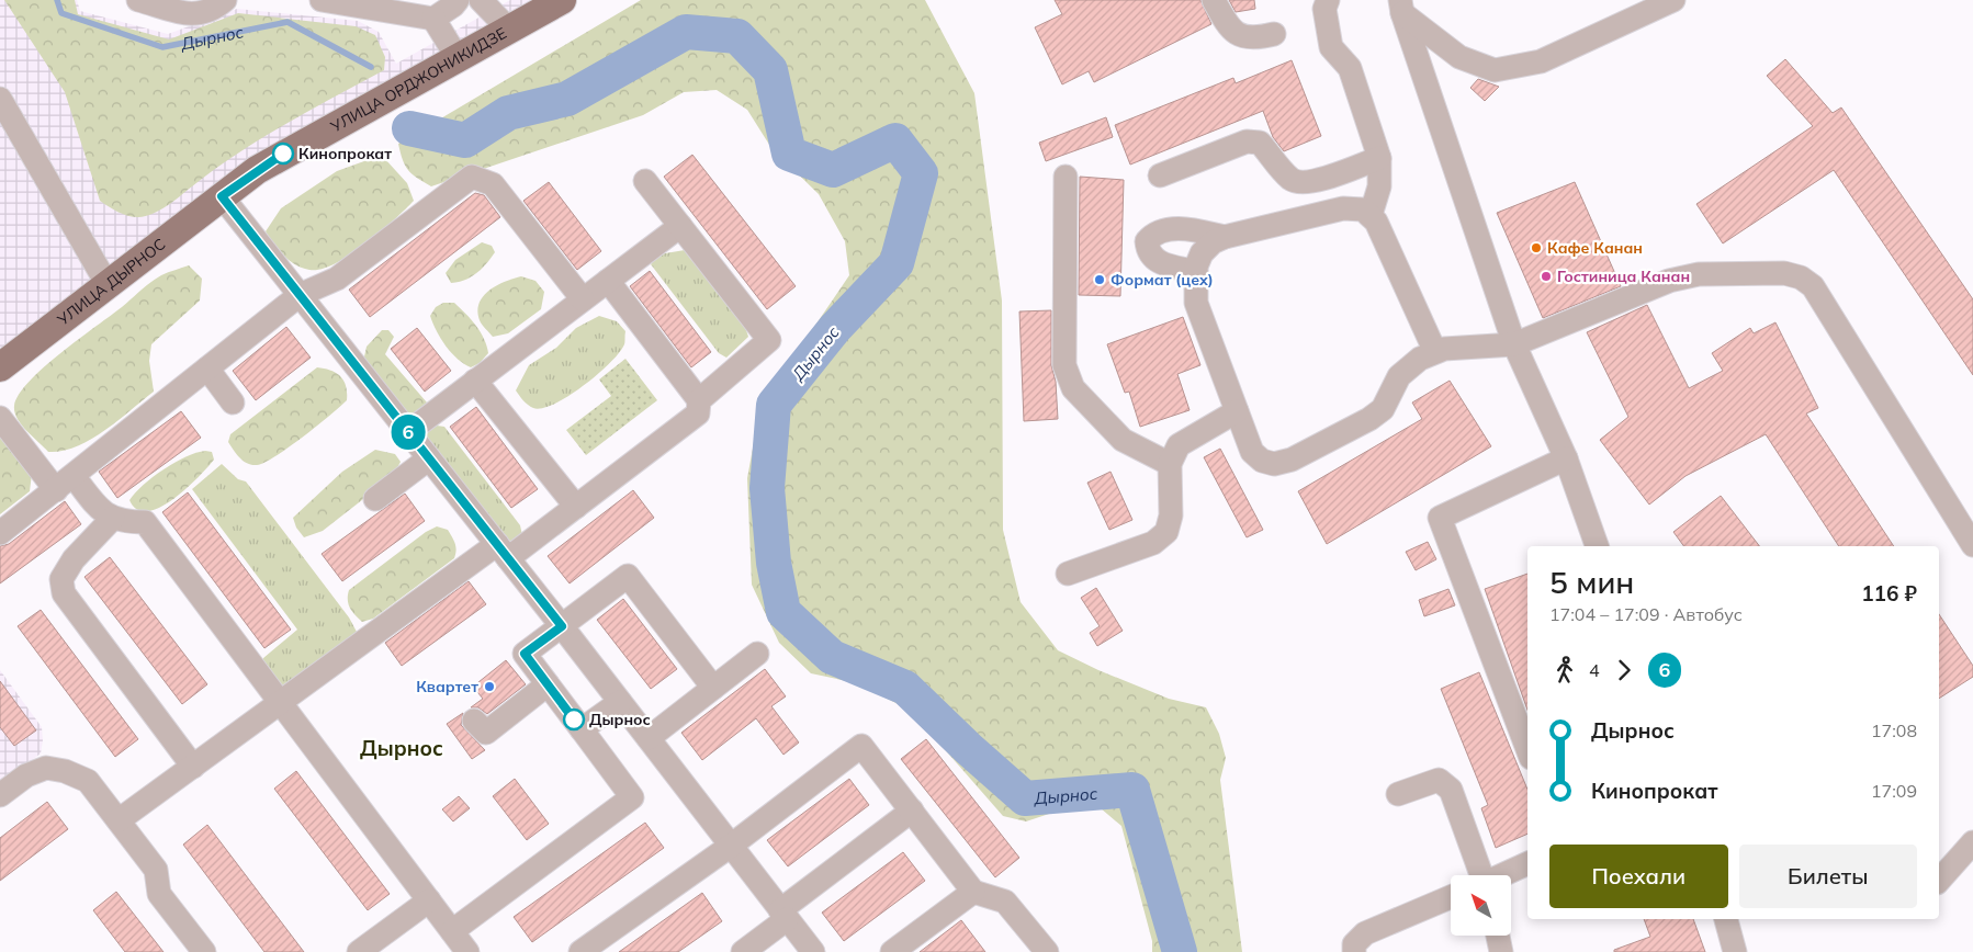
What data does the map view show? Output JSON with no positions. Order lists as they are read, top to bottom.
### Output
{
  "streets": {
    "main road": ["УЛИЦА ОРДЖОНИКИДЗЕ", "УЛИЦА ДЫРНОС"]
  },
  "crossings": [
    ["УЛИЦА ОРДЖОНИКИДЗЕ", "УЛИЦА ДЫРНОС"]
  ],
  "districts": ["Дырнос"],
  "water": ["Дырнос"],
  "places": [
    "Кинопрокат",
    "Кафе Канан",
    "Гостиница Канан",
    "Формат (цех)",
    "Квартет",
    "Дырнос"
  ],
  "lines": ["bus line 6"],
  "north": "top left",
  "page": {
    "on_map": "6",
    "heading": ["5 мин", "17:04 – 17:09 · Автобус", "116 ₽"],
    "legs": ["4", "6"],
    "list": [
      {
        "name": "Дырнос",
        "value": "17:08"
      },
      {
        "name": "Кинопрокат",
        "value": "17:09"
      }
    ],
    "buttons": ["Поехали", "Билеты"]
  }
}
